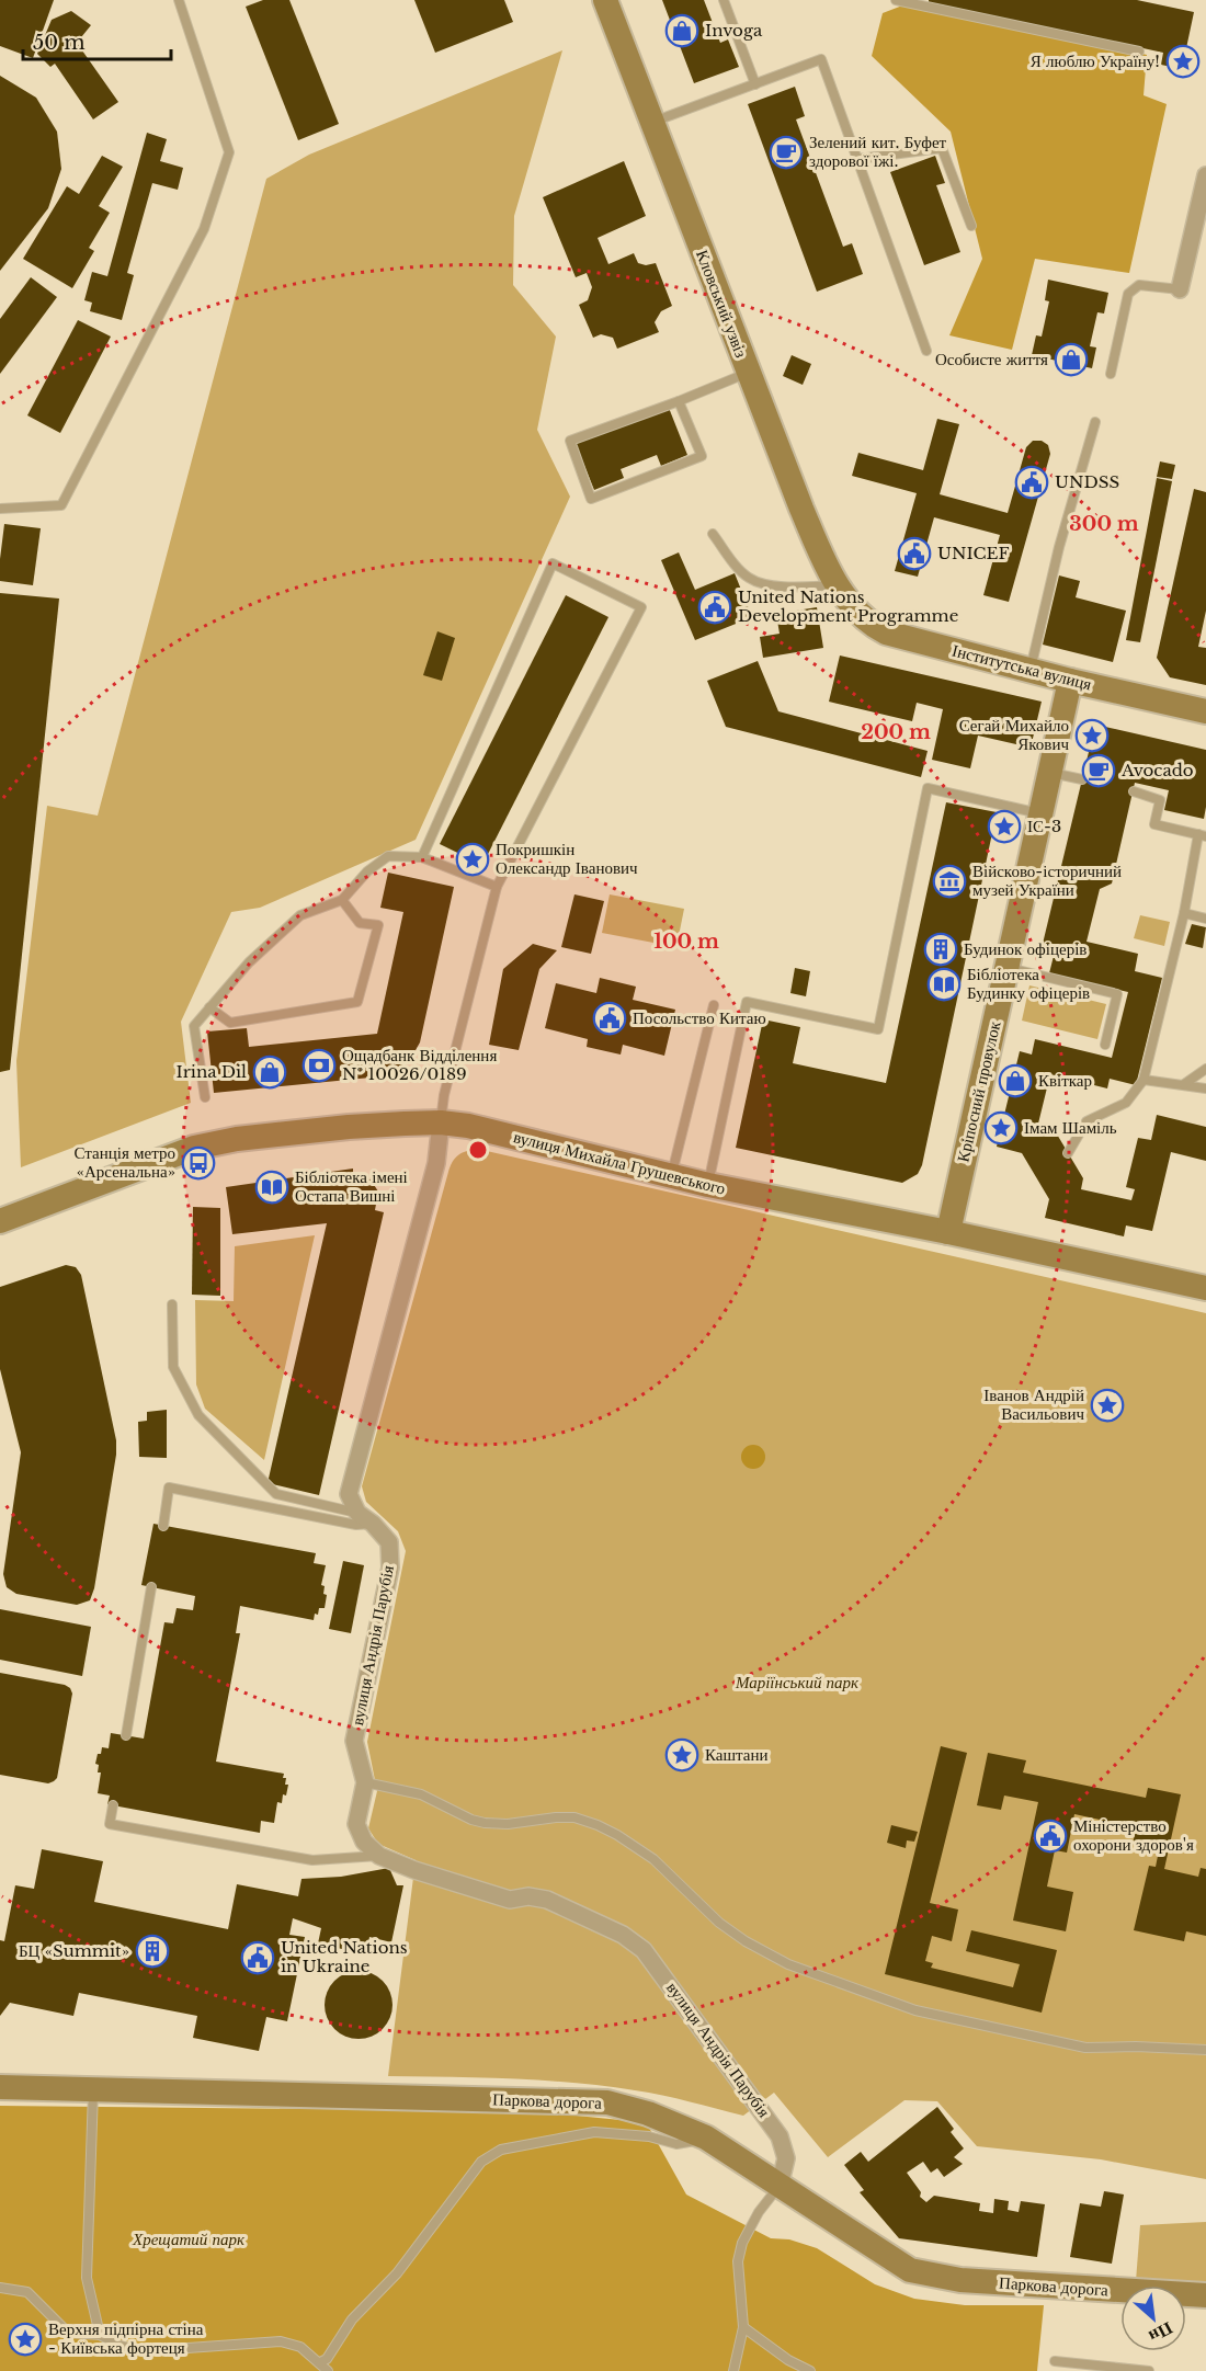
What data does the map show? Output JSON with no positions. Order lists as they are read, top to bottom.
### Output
{
  "streets": {
    "main road": [
      "Кловський узвіз",
      "Інститутська вулиця",
      "Кріпосний провулок",
      "вулиця Михайла Грушевського",
      "Паркова дорога"
    ],
    "street": ["вулиця Андрія Парубія"]
  },
  "crossings": [
    ["Кловський узвіз", "Інститутська вулиця"],
    ["Інститутська вулиця", "Кріпосний провулок"],
    ["Кріпосний провулок", "вулиця Михайла Грушевського"],
    ["вулиця Андрія Парубія", "Паркова дорога"]
  ],
  "parks": ["Маріїнський парк", "Хрещатий парк"],
  "places": {
    "shop": [
      "Invoga",
      "Особисте життя",
      "Irina Dil",
      "Квіткар"
    ],
    "place": [
      "Я люблю Україну!",
      "Сегай Михайло Якович",
      "ІС-3",
      "Покришкін Олександр Іванович",
      "Імам Шаміль",
      "Іванов Андрій Васильович",
      "Каштани",
      "Верхня підпірна стіна - Київська фортеця"
    ],
    "cafe": ["Зелений кит. Буфет здорової їжі.", "Avocado"],
    "public building": [
      "UNDSS",
      "UNICEF",
      "United Nations Development Programme",
      "Посольство Китаю",
      "Міністерство охорони здоров'я",
      "United Nations in Ukraine"
    ],
    "museum": ["Війсково-історичний музей України"],
    "building": ["Будинок офіцерів", "БЦ «Summit»"],
    "library": ["Бібліотека Будинку офіцерів", "Бібліотека імені Остапа Вишні"],
    "bank": ["Ощадбанк Відділення № 10026/0189"],
    "bus stop": ["Станція метро «Арсенальна»"]
  },
  "scale_bar": "50 m",
  "north": "bottom right",
  "rings": ["300 m", "200 m", "100 m"]
}
